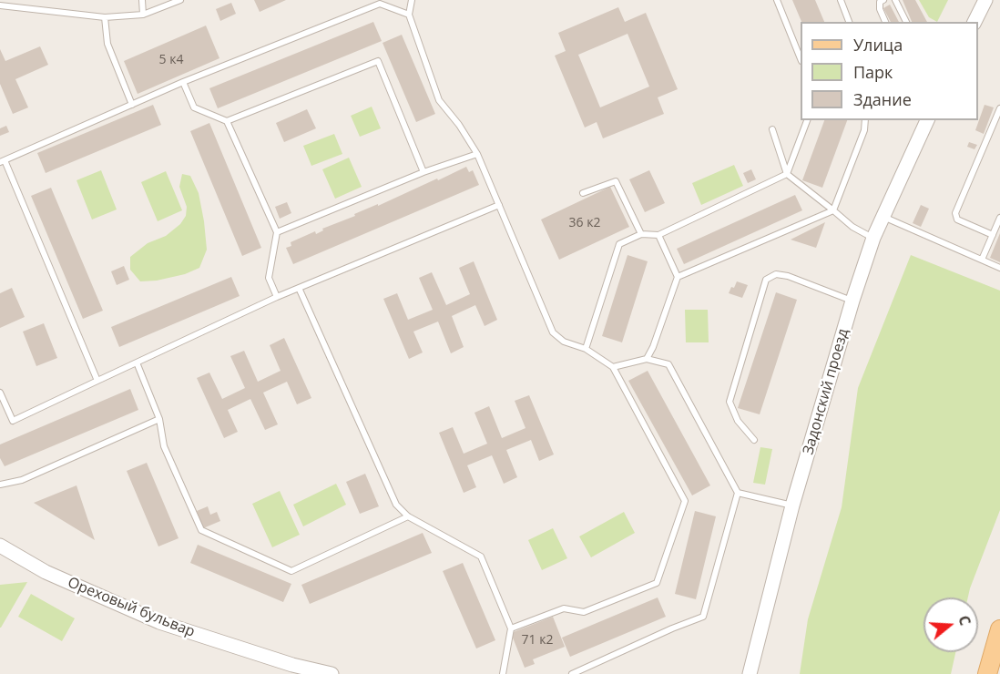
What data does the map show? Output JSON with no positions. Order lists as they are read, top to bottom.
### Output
{
  "streets": {
    "street": ["Задонский проезд", "Ореховый бульвар"]
  },
  "house_numbers": ["5 к4", "36 к2", "71 к2"],
  "legend": ["Улица", "Парк", "Здание"],
  "north": "right"
}
